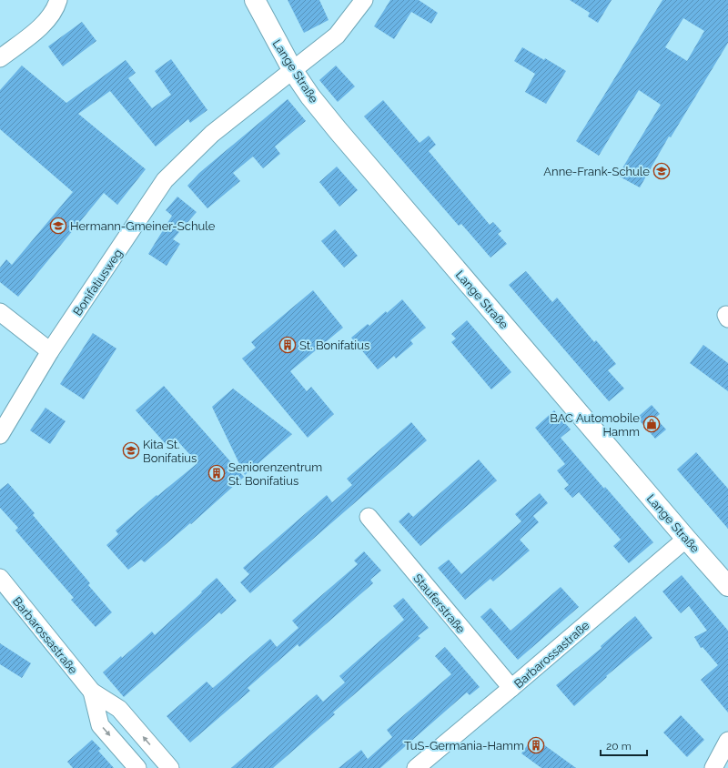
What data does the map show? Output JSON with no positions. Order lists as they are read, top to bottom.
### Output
{
  "streets": {
    "street": [
      "Lange Straße",
      "Bonifatiusweg",
      "Stauferstraße",
      "Barbarossastraße"
    ]
  },
  "crossings": [
    ["Lange Straße", "Bonifatiusweg"],
    ["Lange Straße", "Barbarossastraße"],
    ["Stauferstraße", "Barbarossastraße"]
  ],
  "places": {
    "school or university": ["Anne-Frank-Schule", "Hermann-Gmeiner-Schule", "Kita St. Bonifatius"],
    "building": ["St. Bonifatius", "Seniorenzentrum St. Bonifatius", "TuS-Germania-Hamm"],
    "shop": ["BAC Automobile Hamm"]
  },
  "scale_bar": "20 m"
}
